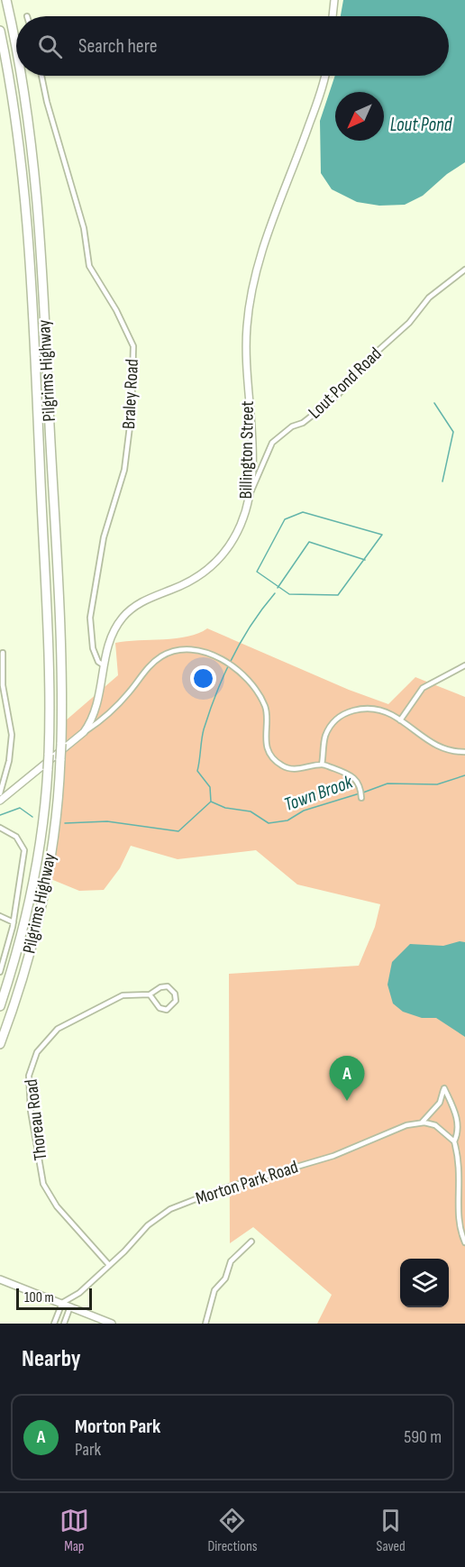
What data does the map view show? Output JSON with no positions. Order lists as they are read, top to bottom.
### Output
{
  "streets": {
    "highway": ["Pilgrims Highway"],
    "street": [
      "Lout Pond Road",
      "Braley Road",
      "Billington Street",
      "Thoreau Road",
      "Morton Park Road"
    ]
  },
  "crossings": [
    ["Lout Pond Road", "Billington Street"],
    ["Braley Road", "Billington Street"],
    ["Thoreau Road", "Morton Park Road"]
  ],
  "water": ["Lout Pond", "Town Brook"],
  "scale_bar": "100 m",
  "north": "bottom left",
  "page": {
    "search": "Search here",
    "pins": "A",
    "scale": "100 m",
    "heading": "Nearby",
    "list": [
      {
        "mark": "A",
        "name": "Morton Park",
        "note": "Park",
        "value": "590 m"
      }
    ],
    "nav": ["Map", "Directions", "Saved"]
  }
}
